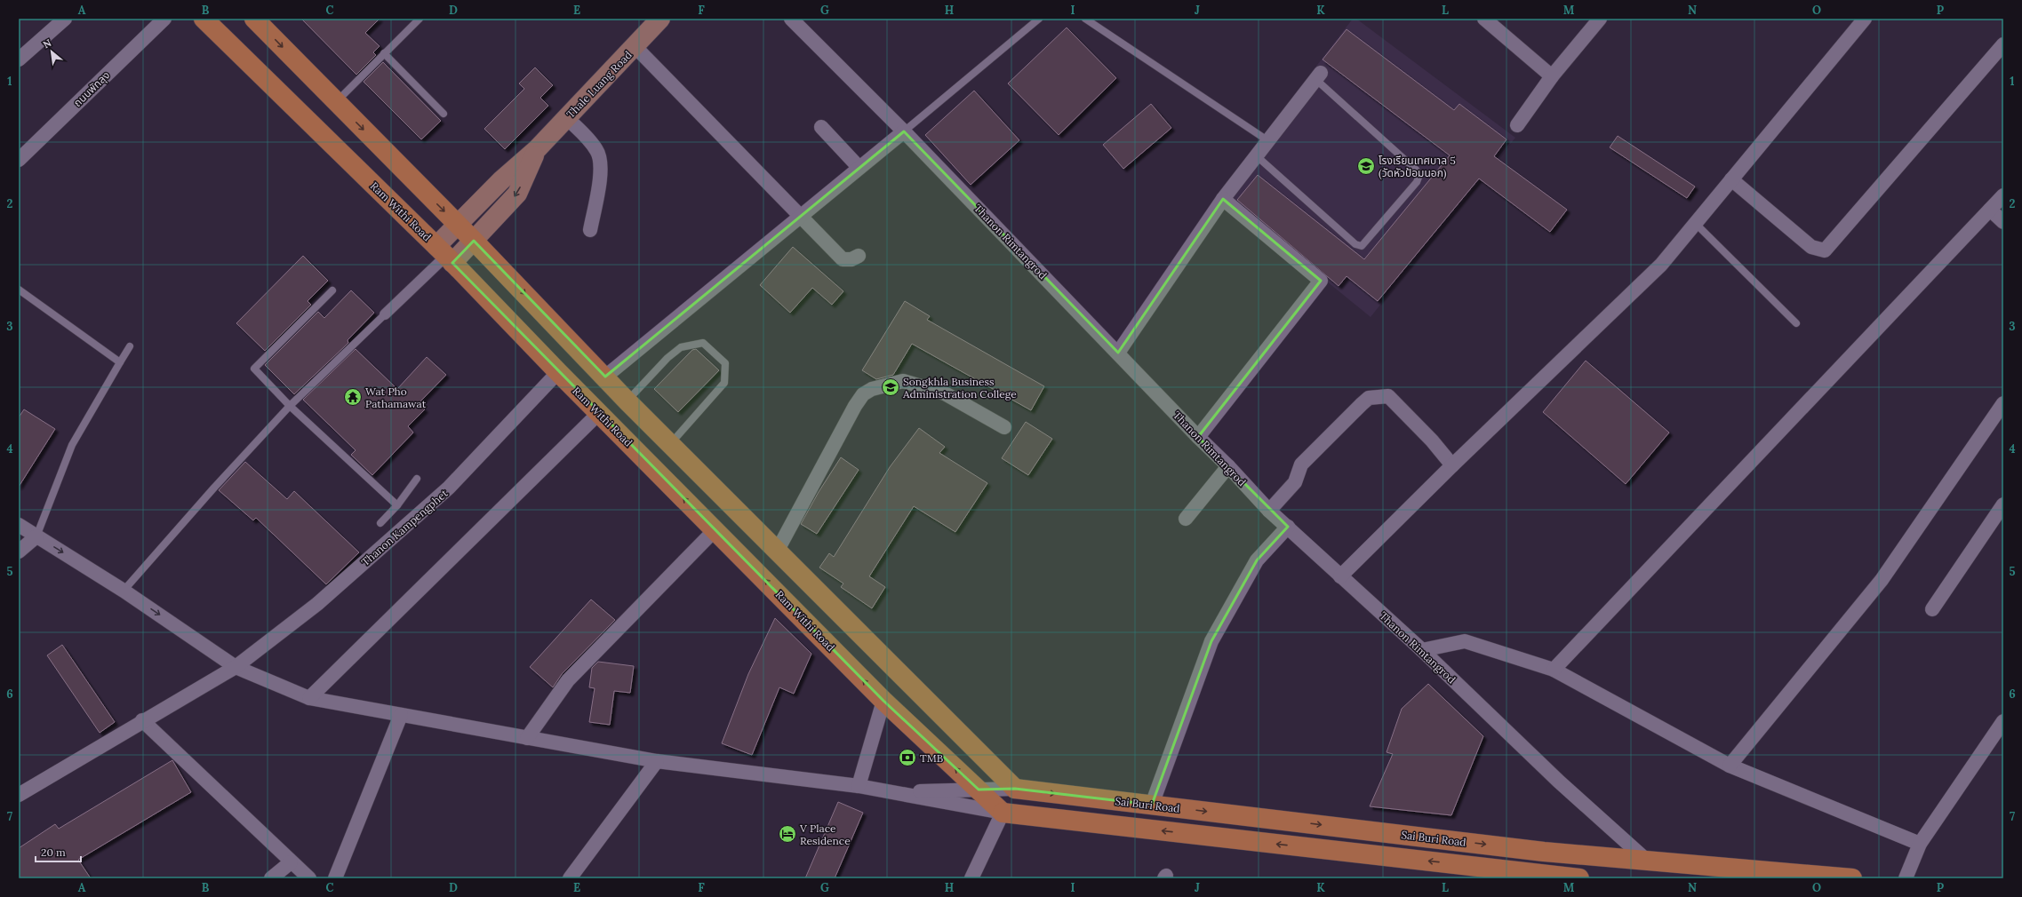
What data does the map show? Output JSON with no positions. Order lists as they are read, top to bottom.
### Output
{
  "streets": {
    "main road": ["Thale Luang Road", "Ram Withi Road", "Sai Buri Road"],
    "street": ["ถนนพัทลุง", "Thanon Rimtangrod", "Thanon Kampengphet"]
  },
  "crossings": [
    ["Thale Luang Road", "Ram Withi Road"],
    ["Ram Withi Road", "Thanon Kampengphet"],
    ["Thanon Rimtangrod", "Sai Buri Road"]
  ],
  "places": {
    "school or university": ["โรงเรียนเทศบาล 5 (วัดหัวป้อมนอก)", "Songkhla Business Administration College"],
    "temple": ["Wat Pho Pathamawat"],
    "bank": ["TMB"],
    "hotel": ["V Place Residence"]
  },
  "scale_bar": "20 m",
  "north": "top left",
  "grid": {
    "columns": [
      "A",
      "B",
      "C",
      "D",
      "E",
      "F",
      "G",
      "H",
      "I",
      "J",
      "K",
      "L",
      "M",
      "N",
      "O",
      "P"
    ],
    "rows": [
      "1",
      "2",
      "3",
      "4",
      "5",
      "6",
      "7"
    ]
  }
}
